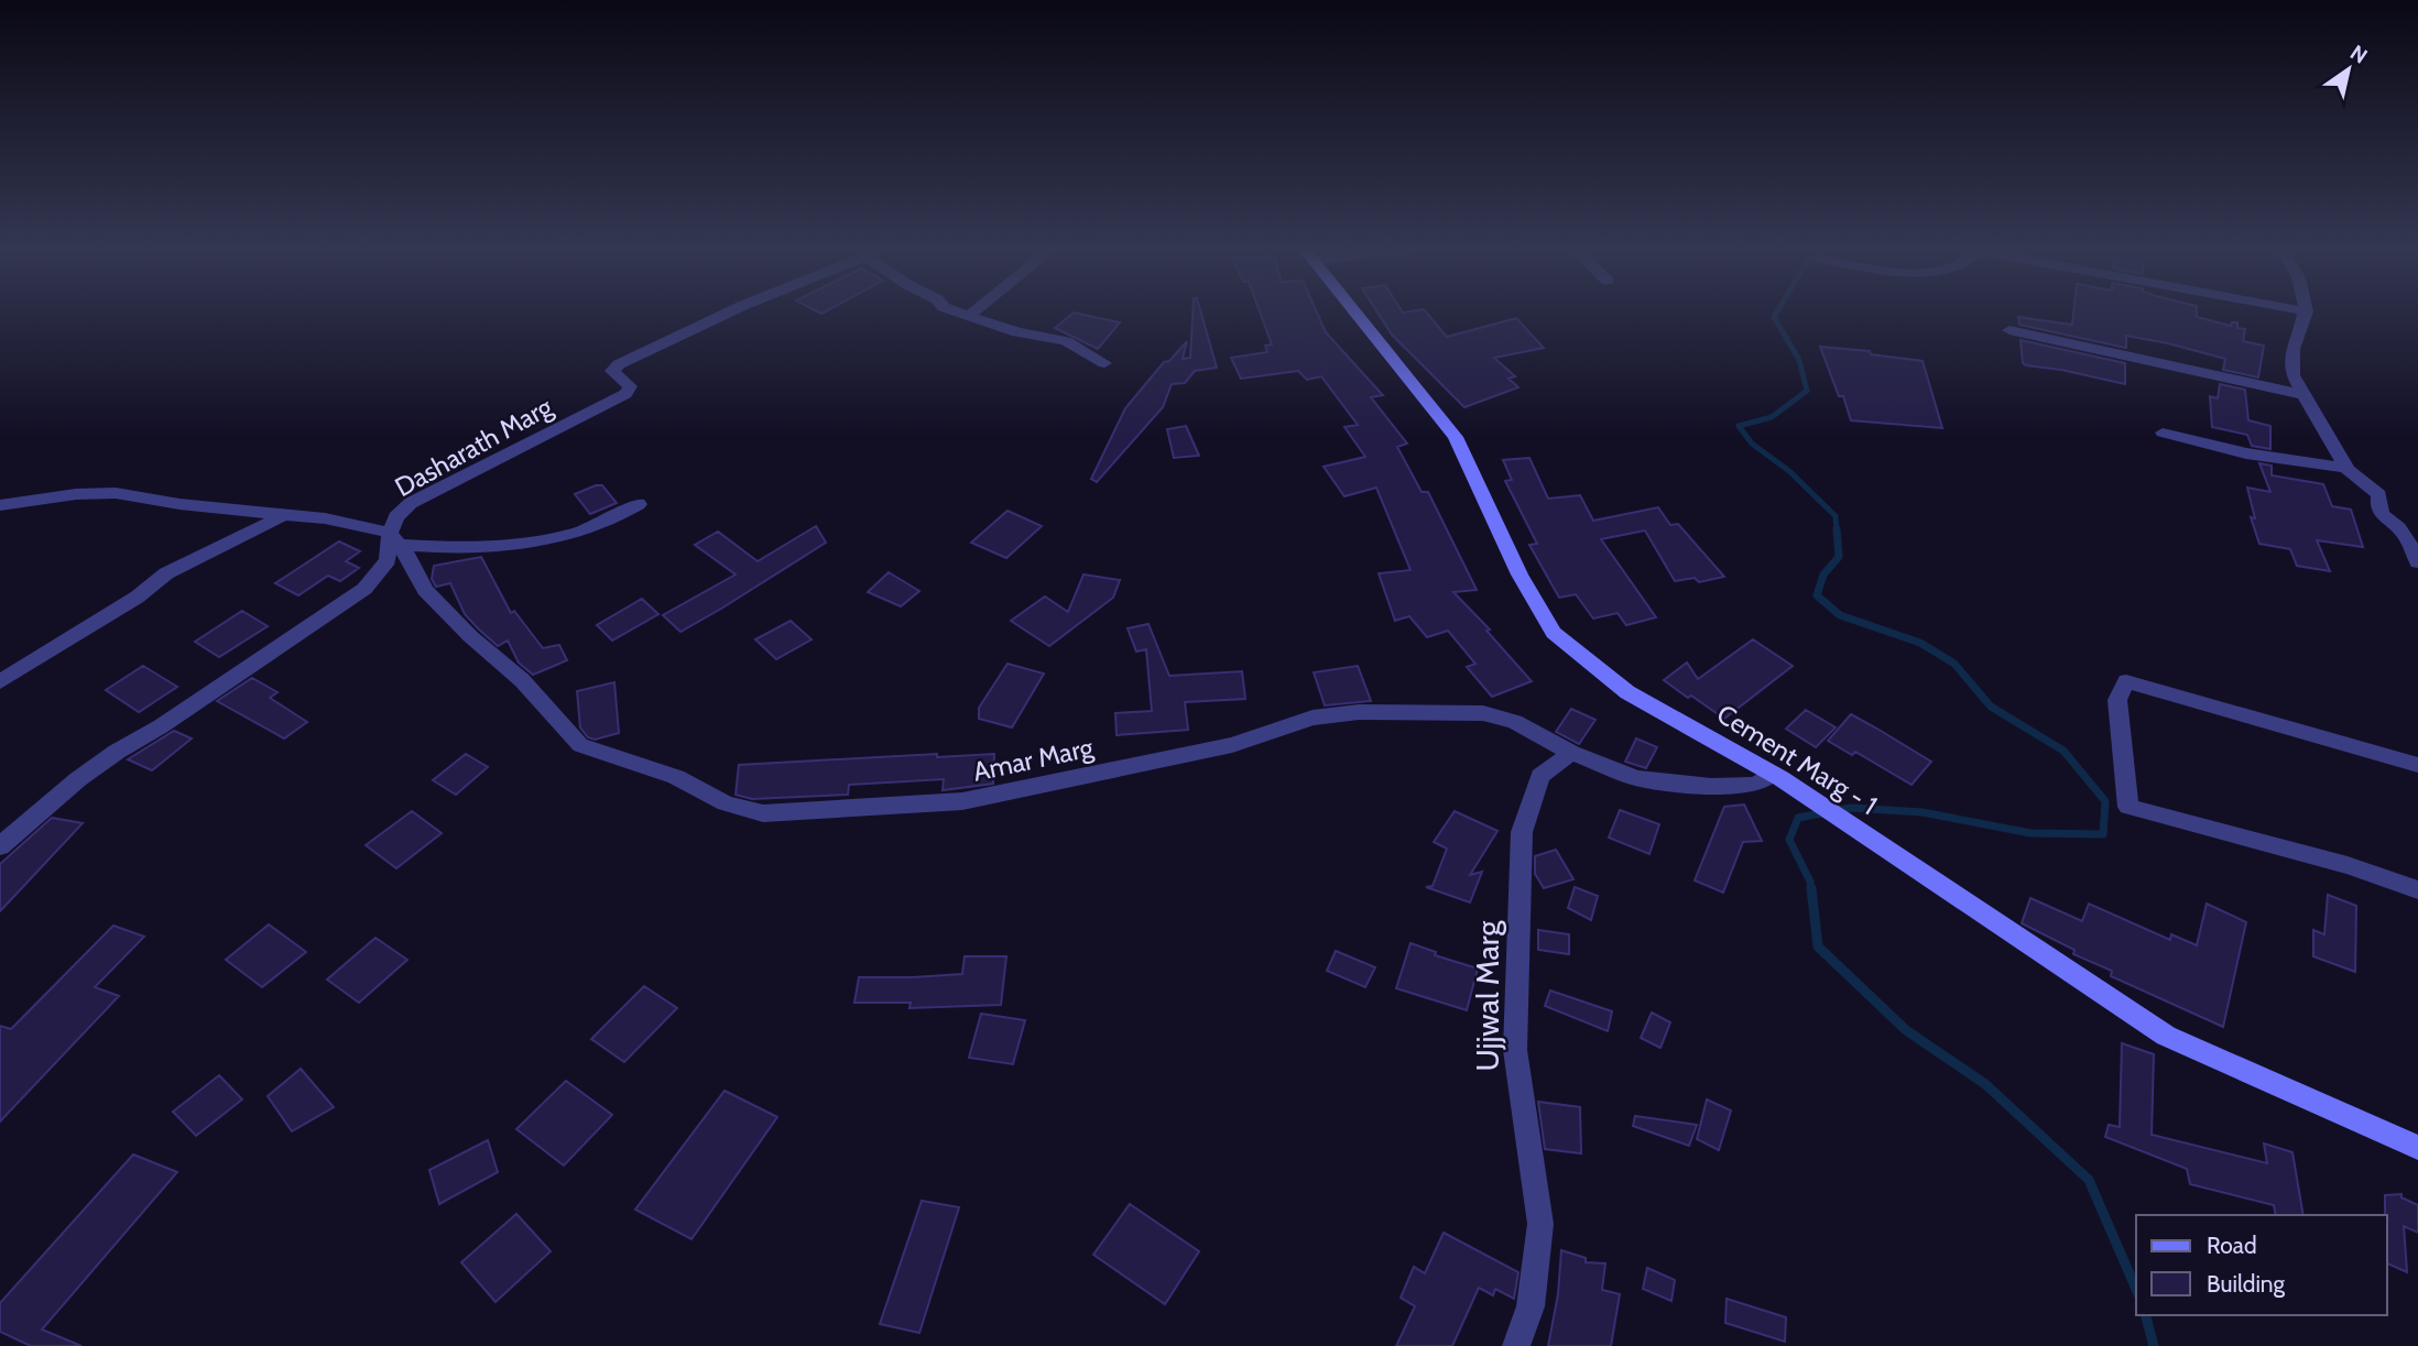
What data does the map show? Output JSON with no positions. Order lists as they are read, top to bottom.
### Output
{
  "streets": {
    "street": [
      "Dasharath Marg",
      "Amar Marg",
      "Cement Marg - 1",
      "Ujjwal Marg"
    ]
  },
  "crossings": [
    ["Dasharath Marg", "Amar Marg"],
    ["Amar Marg", "Cement Marg - 1"],
    ["Amar Marg", "Ujjwal Marg"]
  ],
  "legend": ["Road", "Building"],
  "north": "top right"
}
